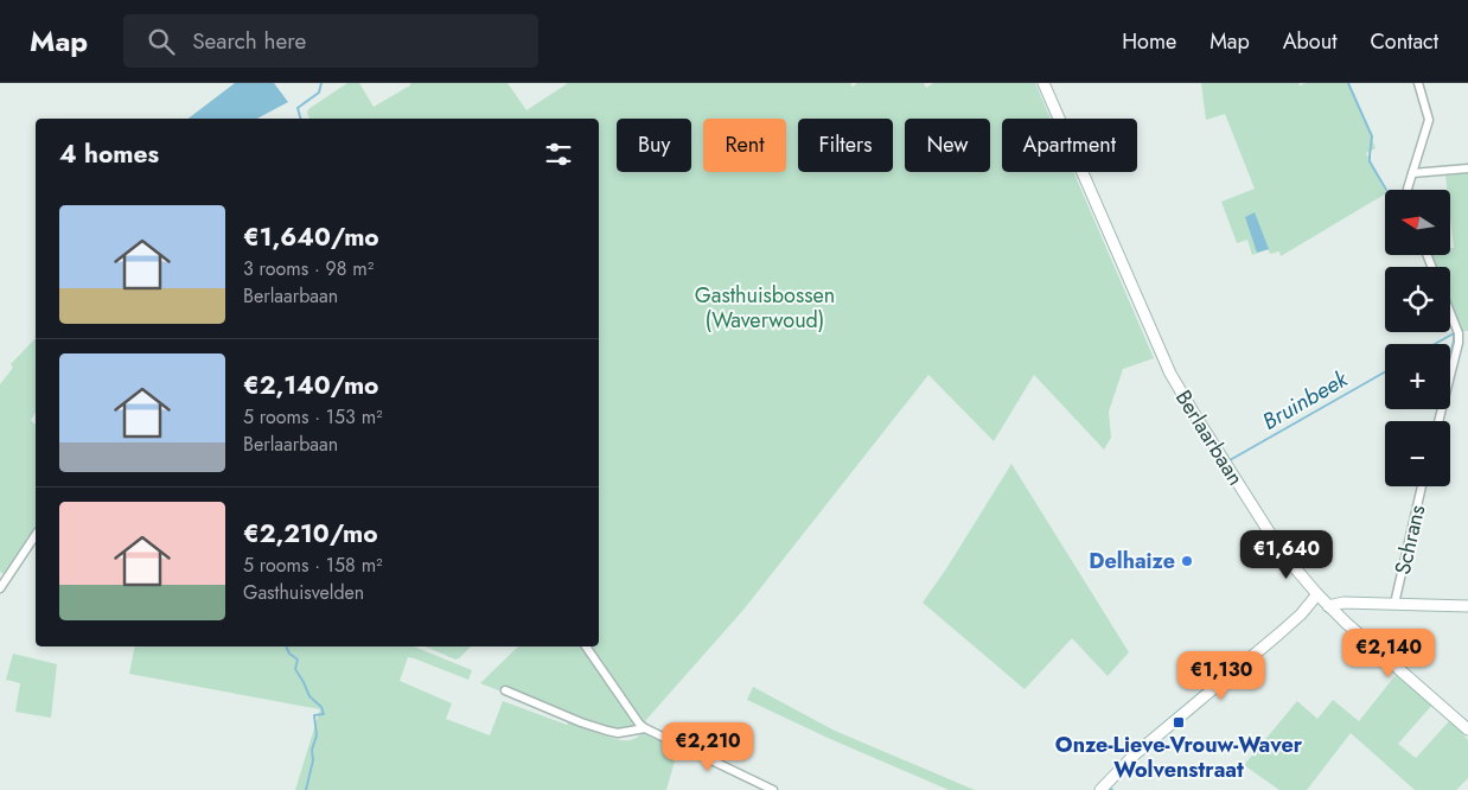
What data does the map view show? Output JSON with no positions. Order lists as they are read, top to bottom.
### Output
{
  "streets": {
    "street": ["Berlaarbaan", "Schrans"]
  },
  "water": ["Bruinbeek"],
  "parks": ["Gasthuisbossen (Waverwoud)"],
  "places": {
    "other": ["Delhaize"],
    "transit": ["Onze-Lieve-Vrouw-Waver Wolvenstraat"]
  },
  "north": "left",
  "page": {
    "header": "Map",
    "search": "Search here",
    "nav": [
      "Home",
      "Map",
      "About",
      "Contact"
    ],
    "chip": [
      "Buy",
      "Rent",
      "Filters",
      "New",
      "Apartment"
    ],
    "heading": "4 homes",
    "map_buttons": ["+", "−"],
    "list": [
      {
        "name": "€1,640/mo",
        "note": "3 rooms · 98 m² · Berlaarbaan"
      },
      {
        "name": "€2,140/mo",
        "note": "5 rooms · 153 m² · Berlaarbaan"
      },
      {
        "name": "€2,210/mo",
        "note": "5 rooms · 158 m² · Gasthuisvelden"
      }
    ],
    "price": [
      "€1,640",
      "€2,140",
      "€1,130",
      "€2,210"
    ]
  }
}
